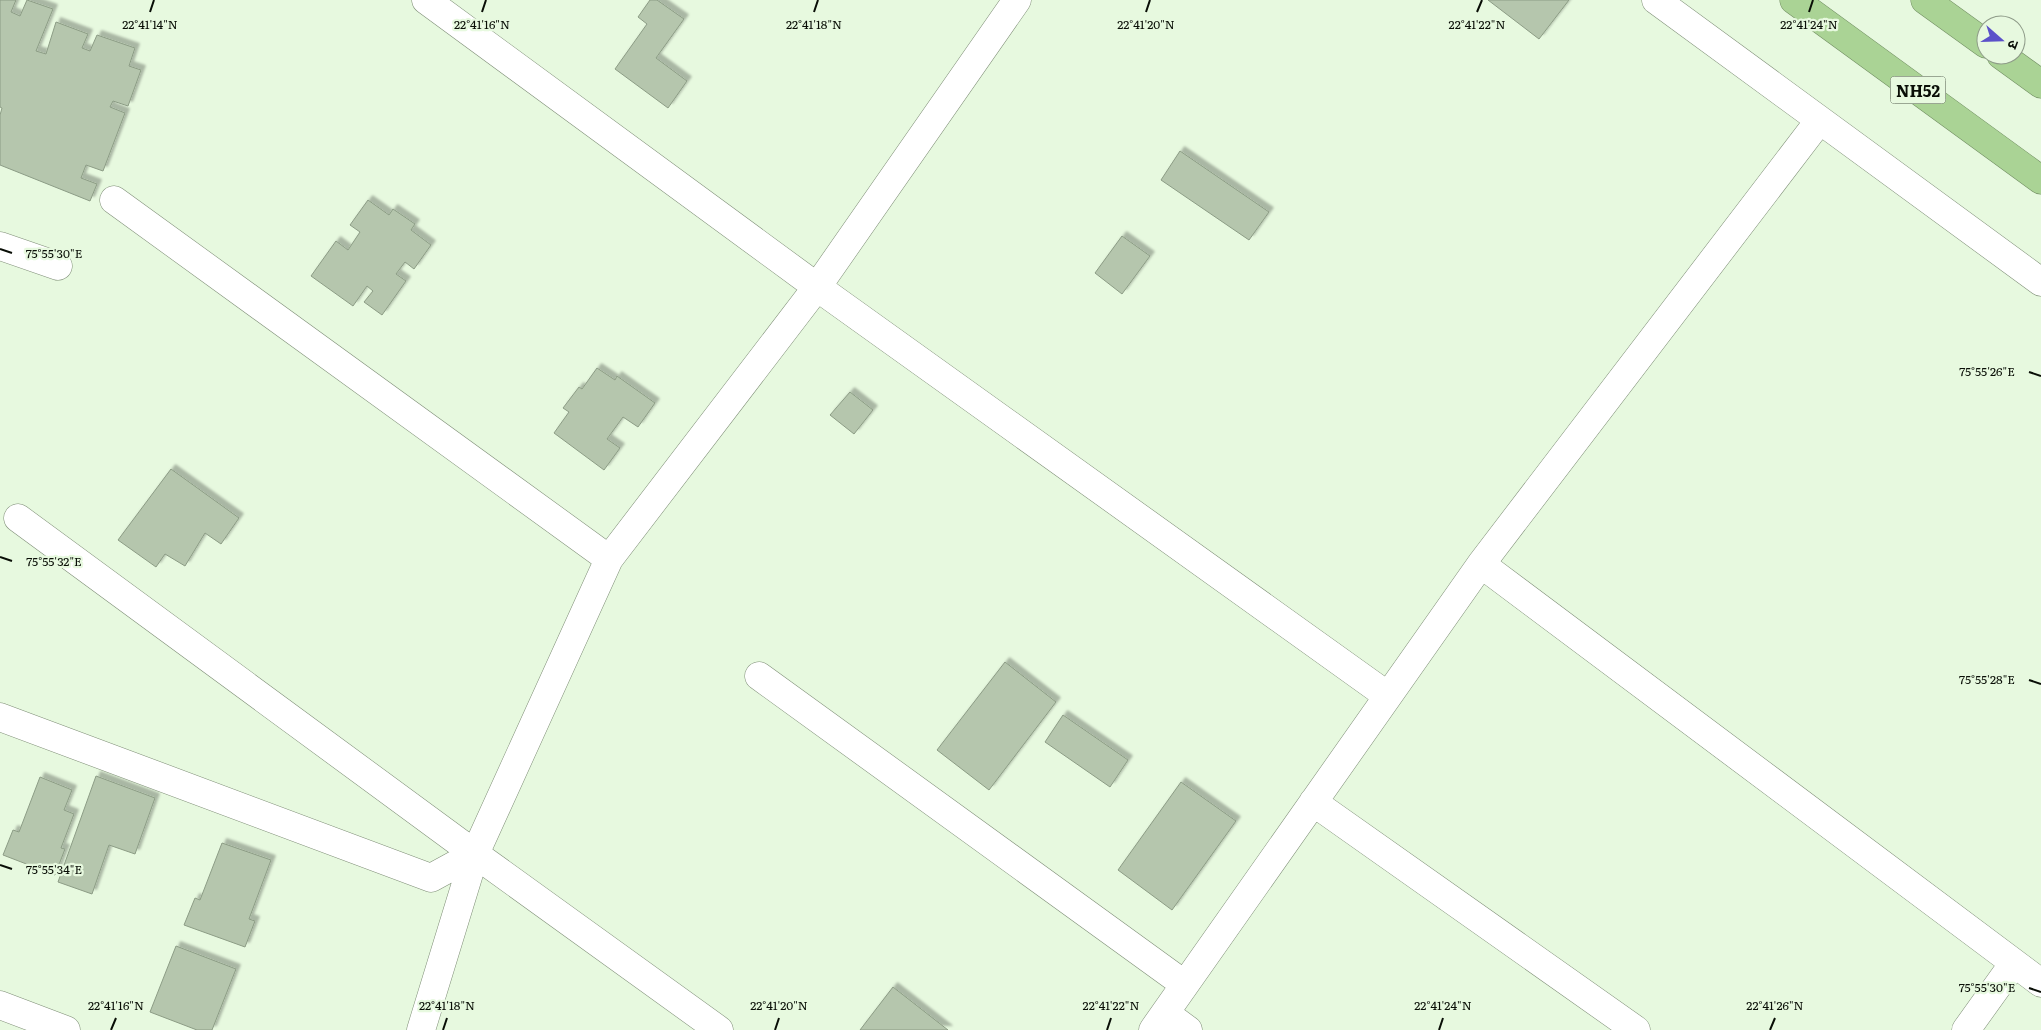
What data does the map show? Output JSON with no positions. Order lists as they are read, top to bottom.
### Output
{
  "streets": {
    "highway": ["NH52"]
  },
  "north": "right",
  "coordinates": [
    "22°41'14\"N",
    "22°41'16\"N",
    "22°41'18\"N",
    "22°41'20\"N",
    "22°41'22\"N",
    "22°41'24\"N",
    "75°55'30\"E",
    "75°55'26\"E",
    "75°55'32\"E",
    "75°55'28\"E",
    "75°55'34\"E",
    "22°41'26\"N"
  ]
}
